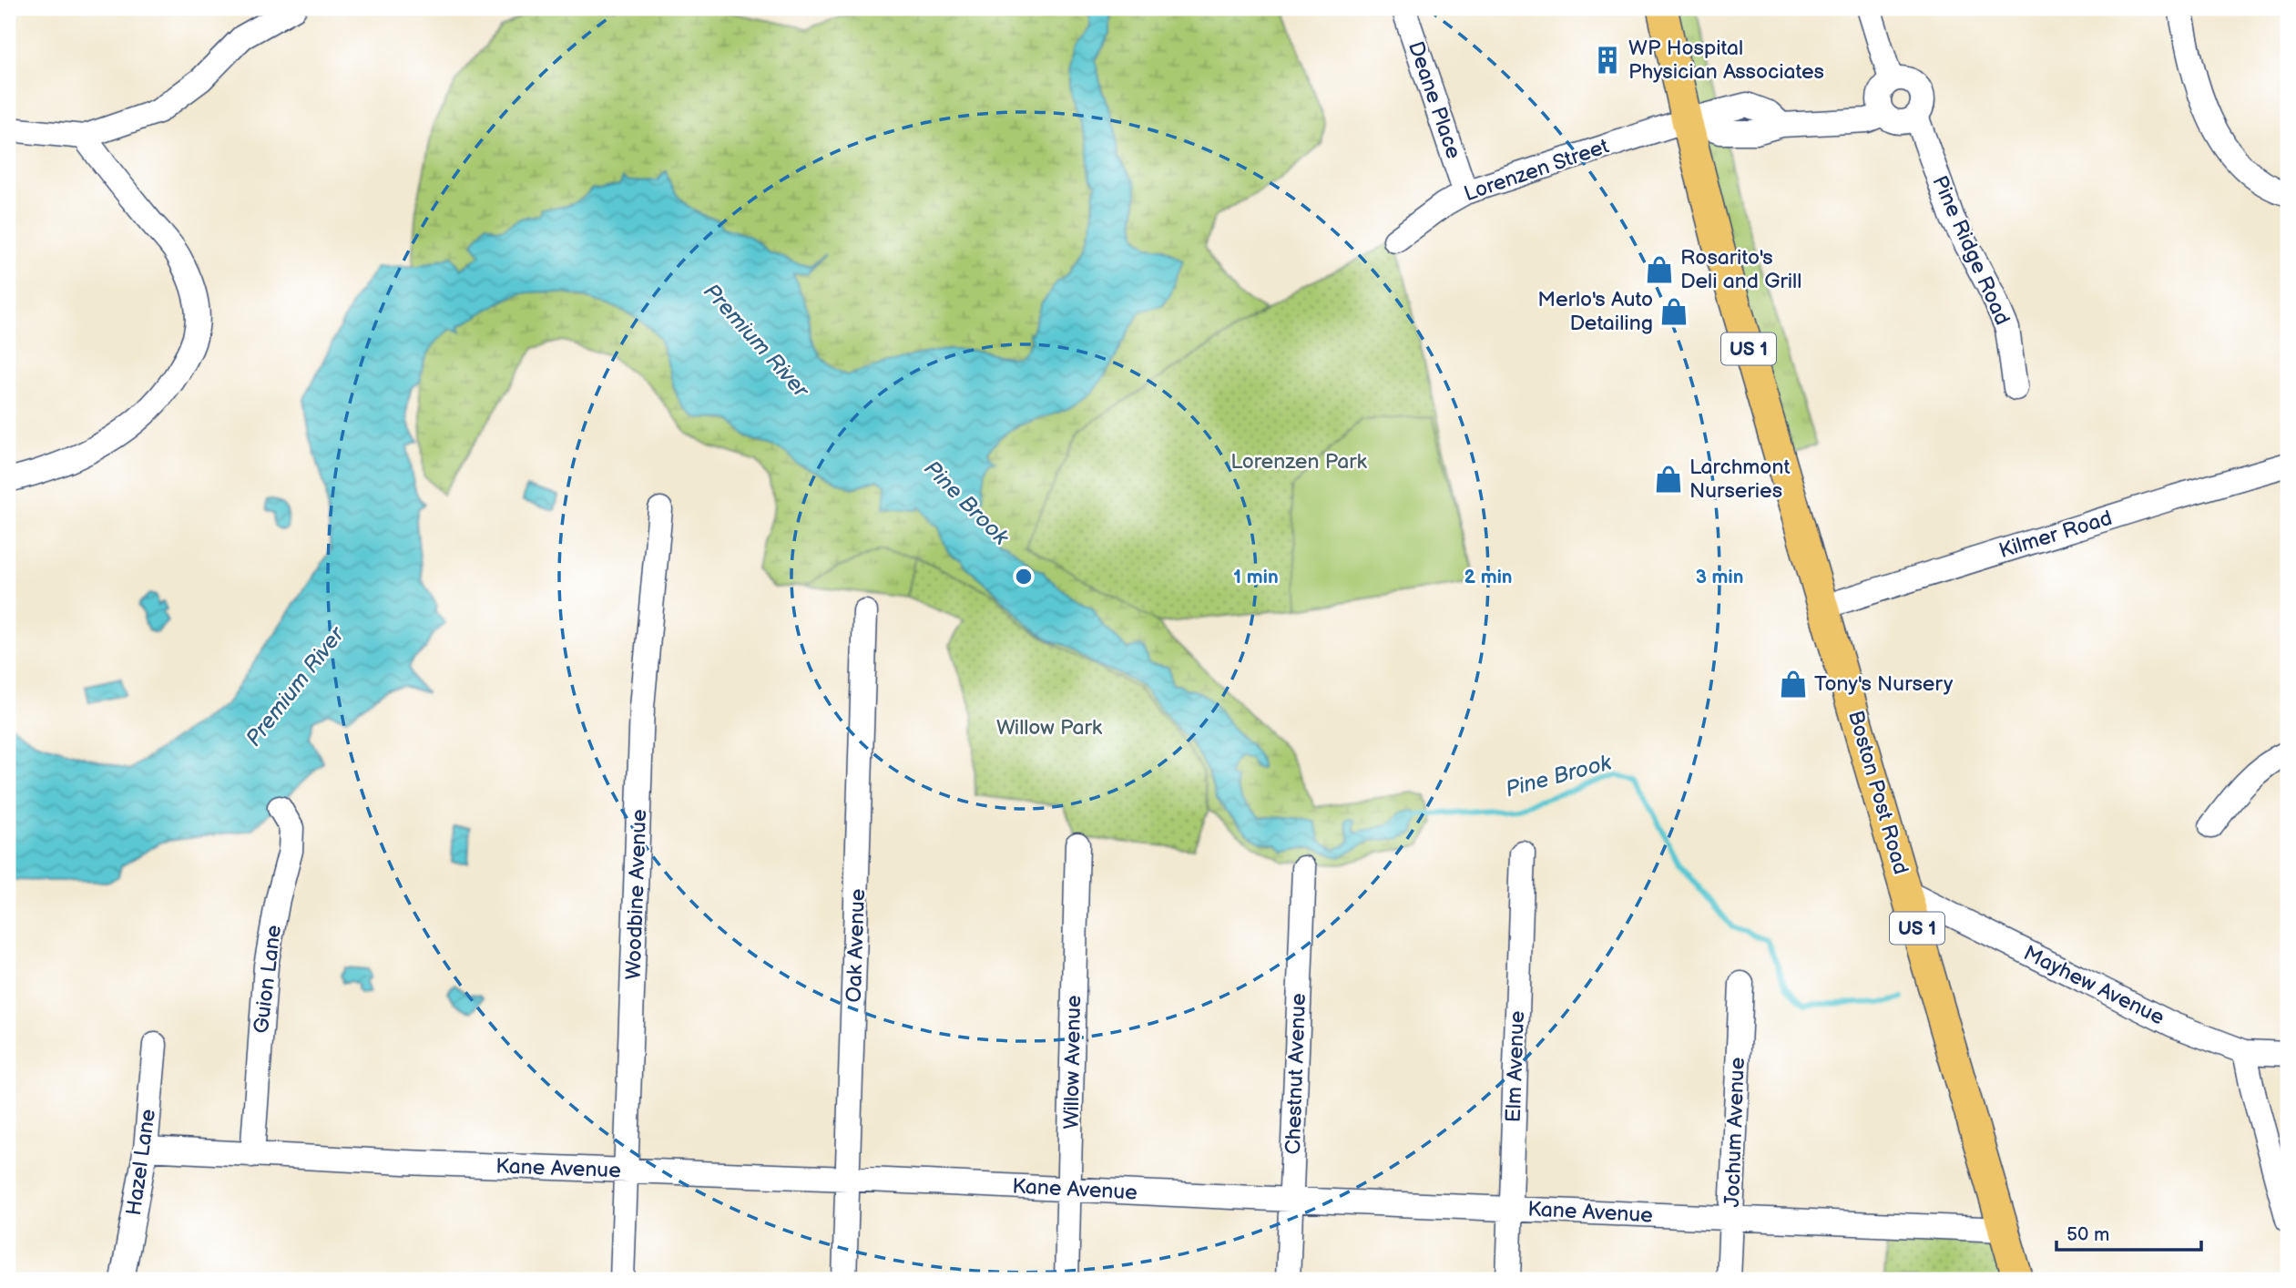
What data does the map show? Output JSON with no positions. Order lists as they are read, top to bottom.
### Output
{
  "streets": {
    "main road": ["US 1", "Boston Post Road"],
    "street": [
      "Deane Place",
      "Lorenzen Street",
      "Pine Ridge Road",
      "Kilmer Road",
      "Woodbine Avenue",
      "Oak Avenue",
      "Guion Lane",
      "Mayhew Avenue",
      "Willow Avenue",
      "Elm Avenue",
      "Chestnut Avenue",
      "Jochum Avenue",
      "Hazel Lane",
      "Kane Avenue"
    ]
  },
  "crossings": [
    ["Deane Place", "Lorenzen Street"],
    ["Lorenzen Street", "Boston Post Road"],
    ["Kilmer Road", "Boston Post Road"],
    ["Boston Post Road", "Mayhew Avenue"],
    ["Boston Post Road", "Kane Avenue"],
    ["Woodbine Avenue", "Kane Avenue"],
    ["Oak Avenue", "Kane Avenue"],
    ["Guion Lane", "Kane Avenue"],
    ["Willow Avenue", "Kane Avenue"],
    ["Elm Avenue", "Kane Avenue"],
    ["Chestnut Avenue", "Kane Avenue"],
    ["Jochum Avenue", "Kane Avenue"],
    ["Hazel Lane", "Kane Avenue"]
  ],
  "water": ["Premium River", "Pine Brook"],
  "parks": ["Lorenzen Park", "Willow Park"],
  "places": {
    "building": ["WP Hospital Physician Associates"],
    "shop": [
      "Rosarito's Deli and Grill",
      "Merlo's Auto Detailing",
      "Larchmont Nurseries",
      "Tony's Nursery"
    ]
  },
  "scale_bar": "50 m",
  "rings": ["1 min", "2 min", "3 min"]
}
